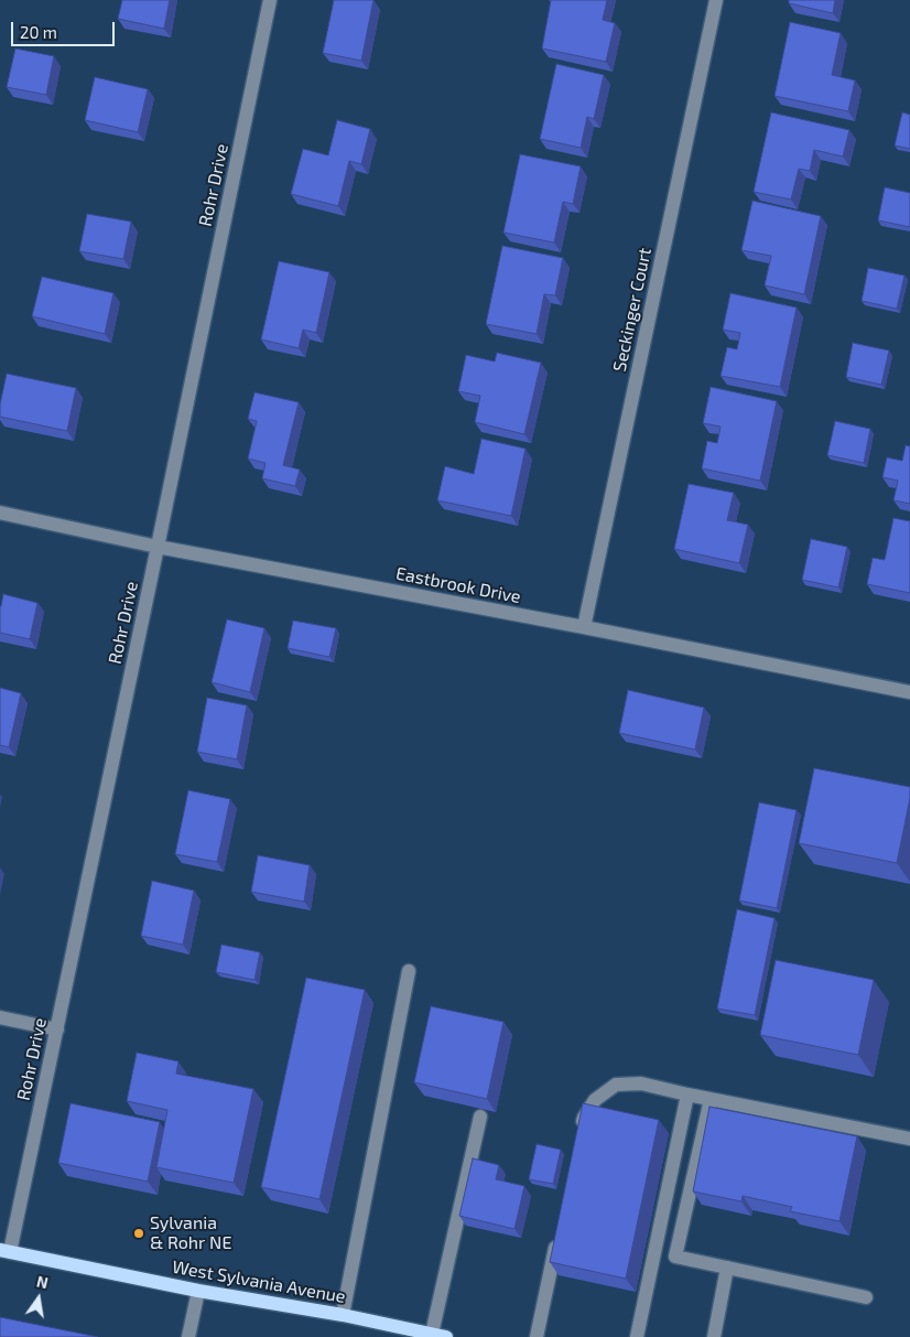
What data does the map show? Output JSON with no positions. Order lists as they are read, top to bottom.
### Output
{
  "streets": {
    "main road": ["West Sylvania Avenue"],
    "street": ["Rohr Drive", "Seckinger Court", "Eastbrook Drive"]
  },
  "crossings": [
    ["Rohr Drive", "Eastbrook Drive"],
    ["Rohr Drive", "West Sylvania Avenue"],
    ["Seckinger Court", "Eastbrook Drive"]
  ],
  "places": ["Sylvania & Rohr NE"],
  "scale_bar": "20 m",
  "north": "top"
}
